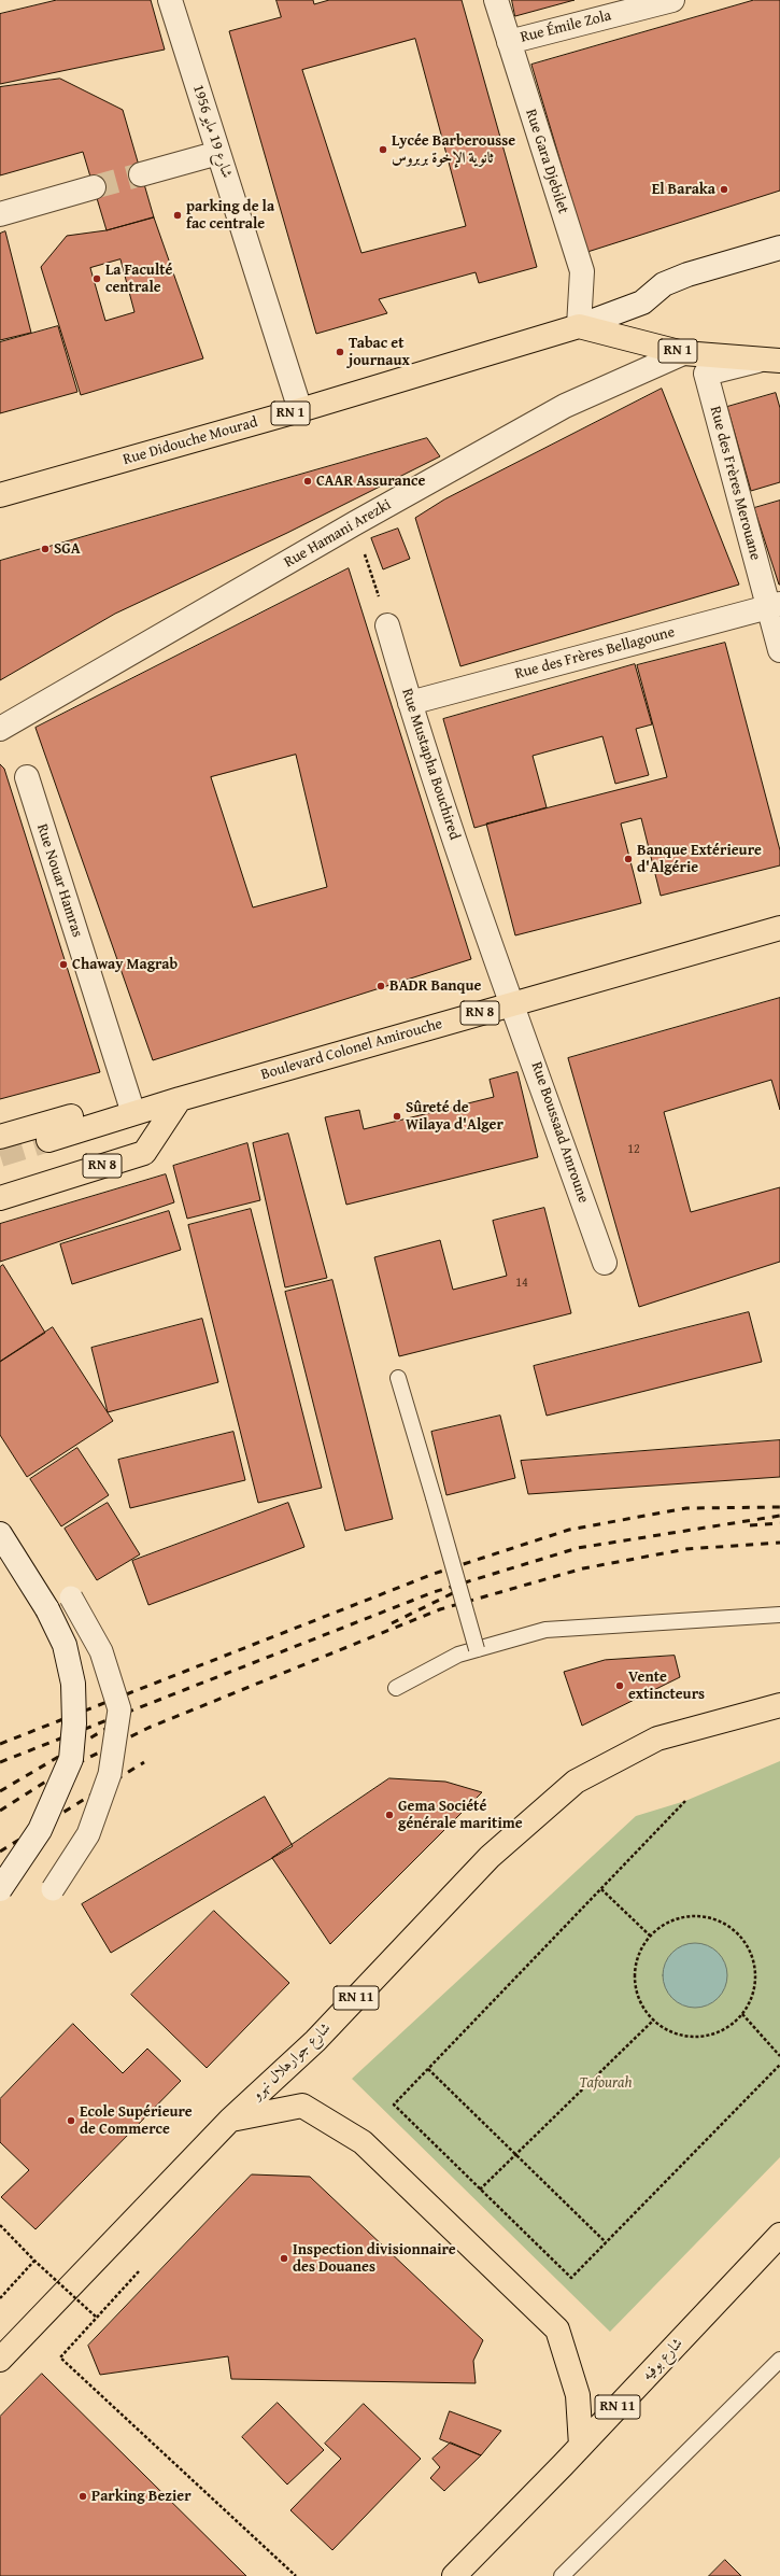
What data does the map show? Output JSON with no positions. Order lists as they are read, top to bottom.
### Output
{
  "streets": {
    "main road": [
      "RN 1",
      "Rue Didouche Mourad",
      "RN 8",
      "Boulevard Colonel Amirouche",
      "RN 11",
      "شارع جوارهلال نهرو",
      "شارع بوفيه"
    ],
    "street": [
      "Rue Émile Zola",
      "شارع 19 مايو 1956",
      "Rue Gara Djebilet",
      "Rue des Frères Merouane",
      "Rue Hamani Arezki",
      "Rue des Frères Bellagoune",
      "Rue Mustapha Bouchired",
      "Rue Nouar Hamras",
      "Rue Boussaad Amroune"
    ]
  },
  "crossings": [
    ["Rue Émile Zola", "Rue Gara Djebilet"],
    ["شارع 19 مايو 1956", "Rue Didouche Mourad"],
    ["Rue Gara Djebilet", "RN 1"],
    ["Rue Gara Djebilet", "Rue Didouche Mourad"],
    ["RN 1", "Rue Didouche Mourad"],
    ["RN 1", "Rue des Frères Merouane"],
    ["RN 1", "Rue Hamani Arezki"],
    ["Rue des Frères Merouane", "Rue des Frères Bellagoune"],
    ["Rue des Frères Bellagoune", "Rue Mustapha Bouchired"],
    ["Rue Mustapha Bouchired", "Boulevard Colonel Amirouche"],
    ["Rue Mustapha Bouchired", "Rue Boussaad Amroune"],
    ["Rue Nouar Hamras", "RN 8"],
    ["RN 8", "Boulevard Colonel Amirouche"],
    ["Boulevard Colonel Amirouche", "Rue Boussaad Amroune"]
  ],
  "parks": ["Tafourah"],
  "places": [
    "Lycée Barberousse ثانوية الإخوة بربروس",
    "El Baraka",
    "parking de la fac centrale",
    "La Faculté centrale",
    "Tabac et journaux",
    "CAAR Assurance",
    "SGA",
    "Banque Extérieure d'Algérie",
    "Chaway Magrab",
    "BADR Banque",
    "Sûreté de Wilaya d'Alger",
    "Vente extincteurs",
    "Gema Société générale maritime",
    "Ecole Supérieure de Commerce",
    "Inspection divisionnaire des Douanes",
    "Parking Bezier"
  ],
  "house_numbers": ["12", "14"]
}
